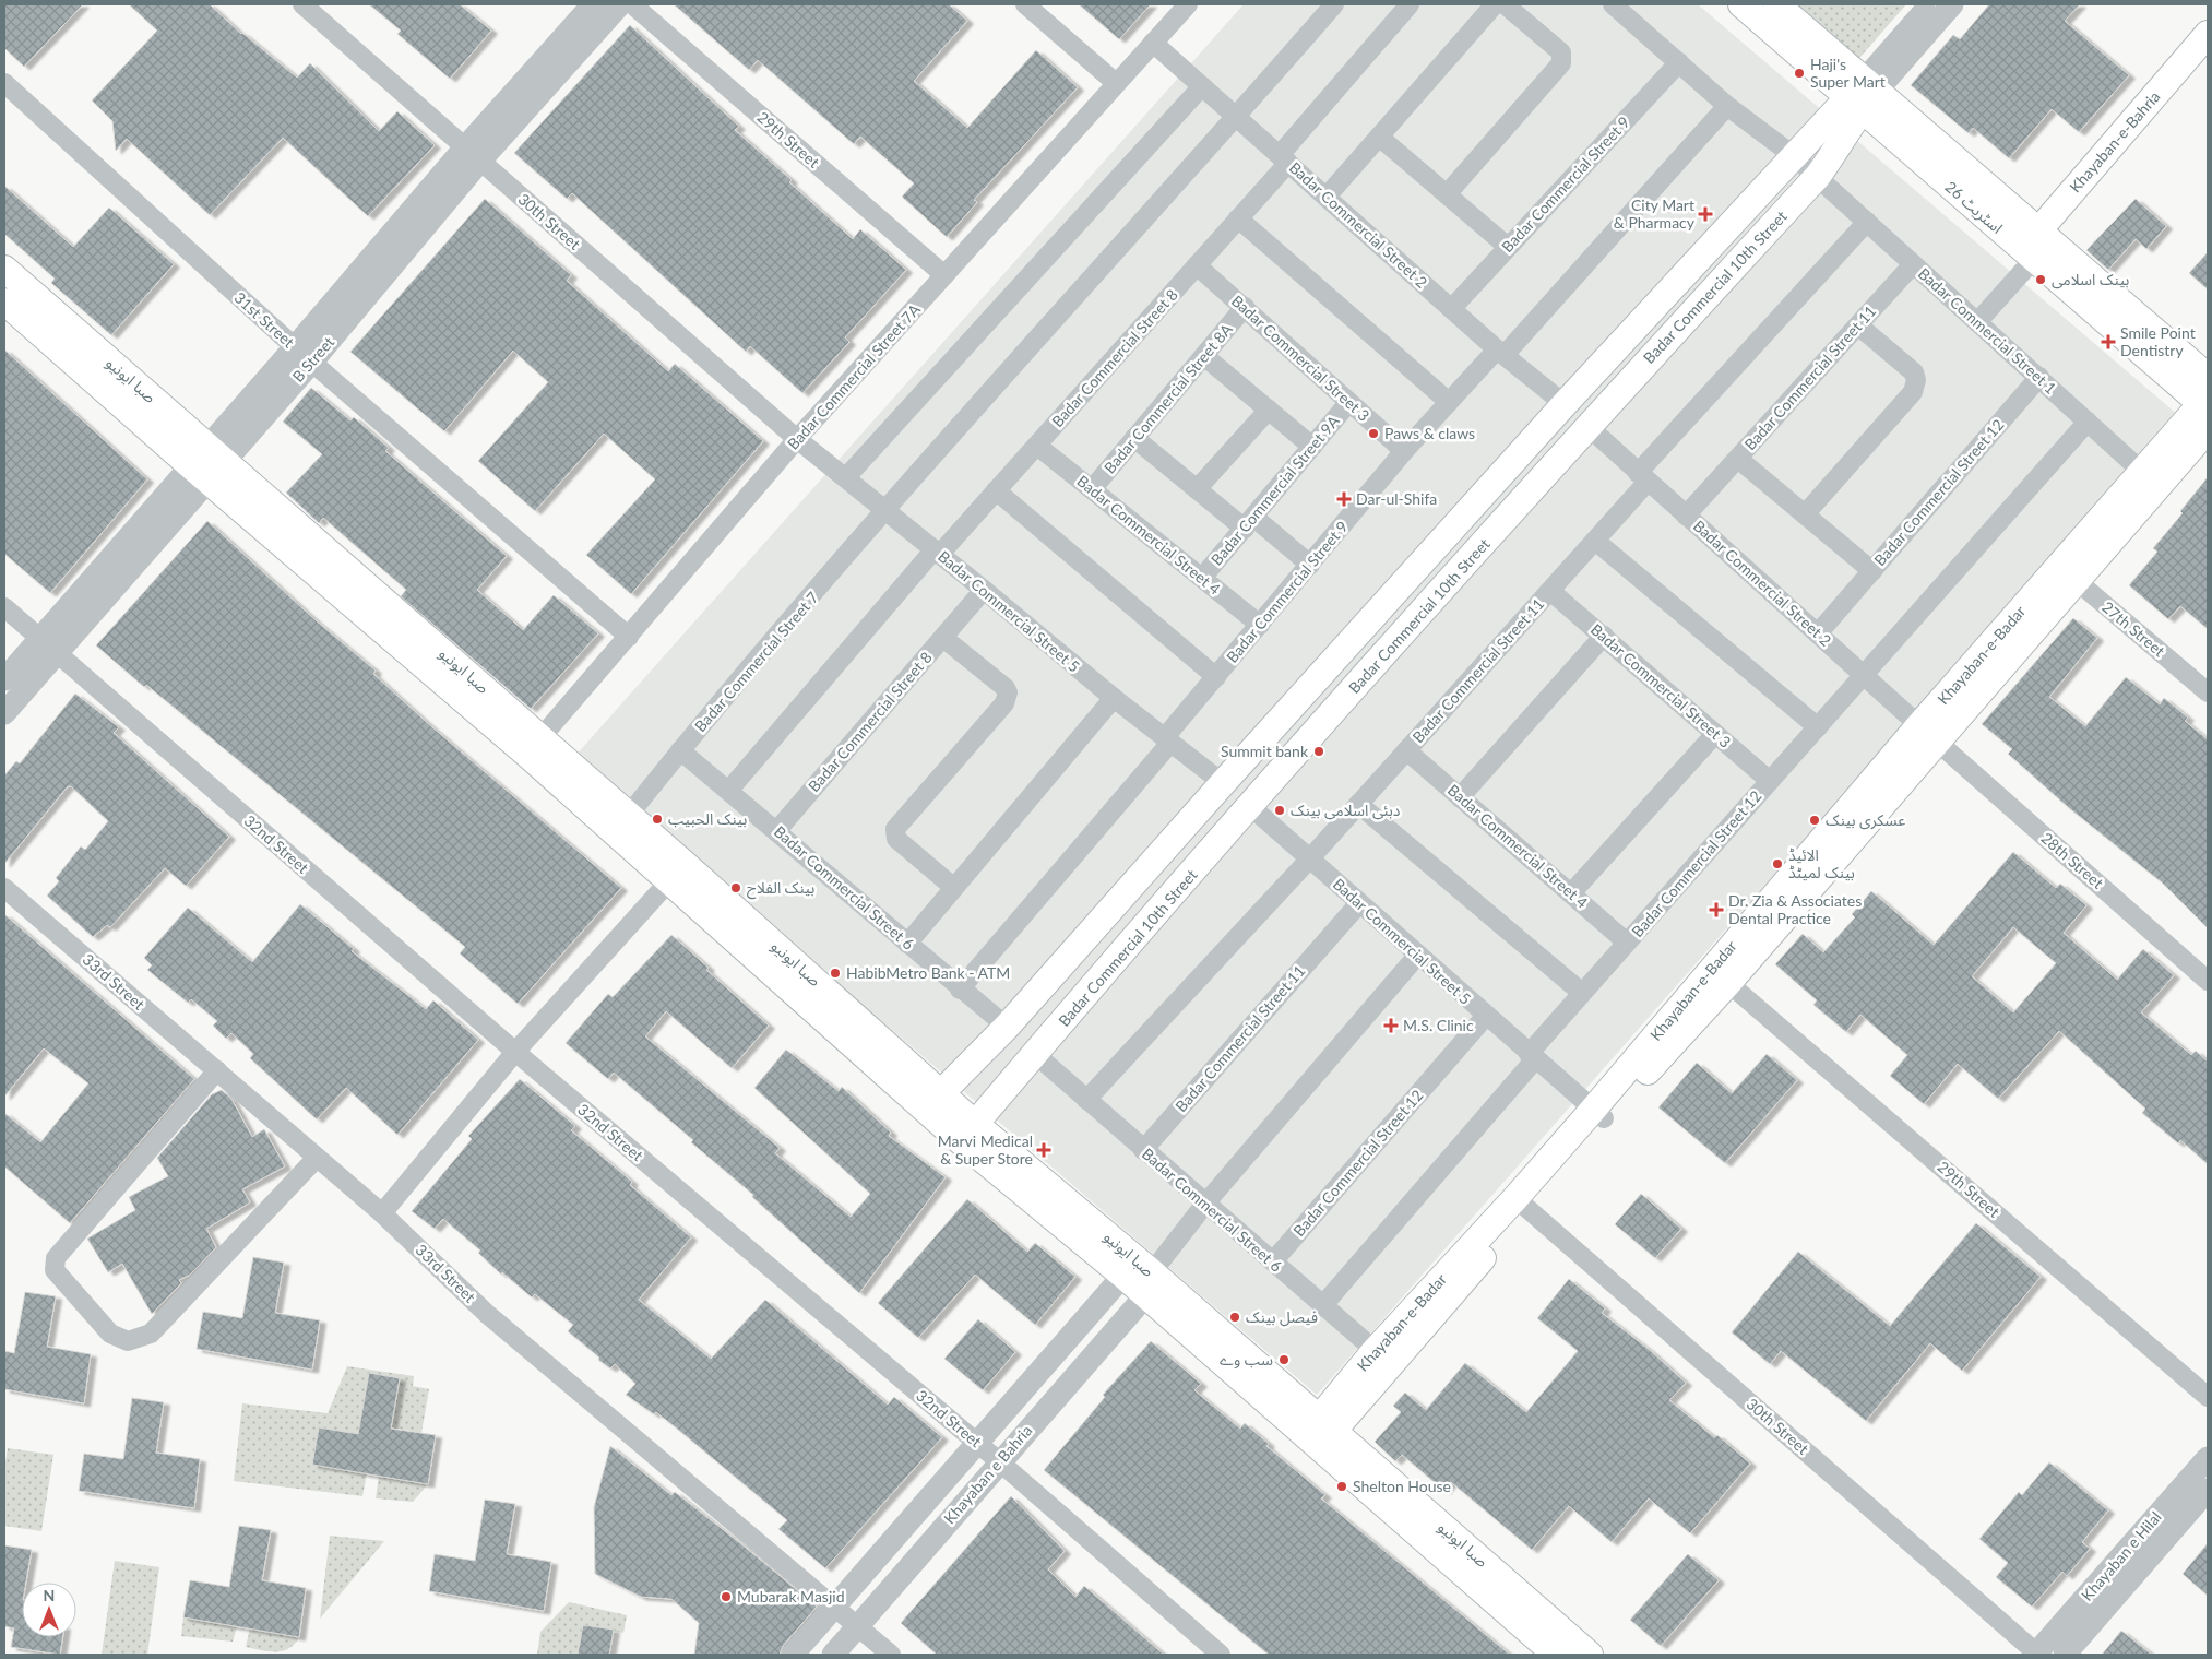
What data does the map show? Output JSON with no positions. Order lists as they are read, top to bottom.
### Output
{
  "streets": {
    "main road": [
      "Khayaban-e-Bahria",
      "اسٹریٹ 26",
      "Badar Commercial 10th Street",
      "صبا ایونیو",
      "Khayaban-e-Badar"
    ],
    "street": [
      "29th Street",
      "Badar Commercial Street 9",
      "30th Street",
      "Badar Commercial Street 2",
      "31st Street",
      "Badar Commercial Street 1",
      "Badar Commercial Street 8",
      "Badar Commercial Street 3",
      "B Street",
      "Badar Commercial Street 7A",
      "Badar Commercial Street 11",
      "Badar Commercial Street 8A",
      "Badar Commercial Street 9A",
      "Badar Commercial Street 12",
      "Badar Commercial Street 4",
      "Badar Commercial Street 5",
      "27th Street",
      "Badar Commercial Street 7",
      "32nd Street",
      "28th Street",
      "Badar Commercial Street 6",
      "33rd Street",
      "Khayaban e Bahria",
      "Khayaban e Hilal"
    ]
  },
  "crossings": [
    ["29th Street", "Badar Commercial Street 7A"],
    ["29th Street", "Khayaban-e-Badar"],
    ["Khayaban-e-Bahria", "اسٹریٹ 26"],
    ["Badar Commercial Street 9", "Badar Commercial Street 2"],
    ["Badar Commercial Street 9", "Badar Commercial Street 3"],
    ["Badar Commercial Street 9", "Badar Commercial Street 4"],
    ["Badar Commercial Street 9", "Badar Commercial Street 5"],
    ["Badar Commercial Street 9", "Badar Commercial Street 6"],
    ["اسٹریٹ 26", "Badar Commercial 10th Street"],
    ["اسٹریٹ 26", "Khayaban-e-Badar"],
    ["30th Street", "B Street"],
    ["30th Street", "Badar Commercial Street 7A"],
    ["30th Street", "Badar Commercial Street 5"],
    ["30th Street", "Khayaban-e-Badar"],
    ["30th Street", "Khayaban e Hilal"],
    ["Badar Commercial Street 2", "Badar Commercial 10th Street"],
    ["Badar Commercial Street 2", "Badar Commercial Street 8"],
    ["Badar Commercial Street 2", "Badar Commercial Street 7A"],
    ["Badar Commercial Street 2", "Badar Commercial Street 11"],
    ["Badar Commercial Street 2", "Badar Commercial Street 12"],
    ["Badar Commercial Street 2", "Khayaban-e-Badar"],
    ["Badar Commercial Street 2", "Badar Commercial Street 7"],
    ["Badar Commercial Street 2", "28th Street"],
    ["Badar Commercial 10th Street", "Badar Commercial Street 1"],
    ["Badar Commercial 10th Street", "صبا ایونیو"],
    ["Badar Commercial 10th Street", "Badar Commercial Street 5"],
    ["Badar Commercial 10th Street", "Badar Commercial Street 6"],
    ["31st Street", "B Street"],
    ["31st Street", "Badar Commercial Street 7A"],
    ["Badar Commercial Street 1", "Badar Commercial Street 11"],
    ["Badar Commercial Street 1", "Badar Commercial Street 12"],
    ["Badar Commercial Street 1", "Khayaban-e-Badar"],
    ["Badar Commercial Street 8", "Badar Commercial Street 3"],
    ["Badar Commercial Street 8", "Badar Commercial Street 4"],
    ["Badar Commercial Street 8", "Badar Commercial Street 5"],
    ["Badar Commercial Street 8", "Badar Commercial Street 6"],
    ["Badar Commercial Street 3", "Badar Commercial Street 11"],
    ["Badar Commercial Street 3", "Badar Commercial Street 8A"],
    ["Badar Commercial Street 3", "Badar Commercial Street 9A"],
    ["Badar Commercial Street 3", "Badar Commercial Street 12"],
    ["B Street", "صبا ایونیو"],
    ["B Street", "32nd Street"],
    ["Badar Commercial Street 7A", "صبا ایونیو"],
    ["Badar Commercial Street 7A", "Badar Commercial Street 5"],
    ["Badar Commercial Street 11", "Badar Commercial Street 4"],
    ["Badar Commercial Street 11", "Badar Commercial Street 5"],
    ["Badar Commercial Street 11", "Badar Commercial Street 6"],
    ["صبا ایونیو", "Khayaban-e-Badar"],
    ["صبا ایونیو", "Badar Commercial Street 7"],
    ["صبا ایونیو", "Khayaban e Bahria"],
    ["Badar Commercial Street 8A", "Badar Commercial Street 4"],
    ["Badar Commercial Street 9A", "Badar Commercial Street 4"],
    ["Badar Commercial Street 12", "Badar Commercial Street 4"],
    ["Badar Commercial Street 12", "Badar Commercial Street 5"],
    ["Badar Commercial Street 12", "Badar Commercial Street 6"],
    ["Badar Commercial Street 5", "Khayaban-e-Badar"],
    ["Badar Commercial Street 5", "Badar Commercial Street 7"],
    ["27th Street", "Khayaban-e-Badar"],
    ["Khayaban-e-Badar", "28th Street"],
    ["Khayaban-e-Badar", "Badar Commercial Street 6"],
    ["Badar Commercial Street 7", "Badar Commercial Street 6"],
    ["32nd Street", "Khayaban e Bahria"],
    ["33rd Street", "Khayaban e Bahria"]
  ],
  "places": {
    "other": [
      "Haji's Super Mart",
      "بینک اسلامی",
      "Paws & claws",
      "Summit bank",
      "دبئی اسلامی بینک",
      "بينک الحبيب",
      "عسکری بینک",
      "الائیڈ بینک لمیٹڈ",
      "بینک الفلاح",
      "HabibMetro Bank - ATM",
      "فیصل بینک",
      "سب وے",
      "Shelton House",
      "Mubarak Masjid"
    ],
    "health": [
      "City Mart & Pharmacy",
      "Smile Point Dentistry",
      "Dar-ul-Shifa",
      "Dr. Zia & Associates Dental Practice",
      "M.S. Clinic",
      "Marvi Medical & Super Store"
    ]
  },
  "north": "top"
}
